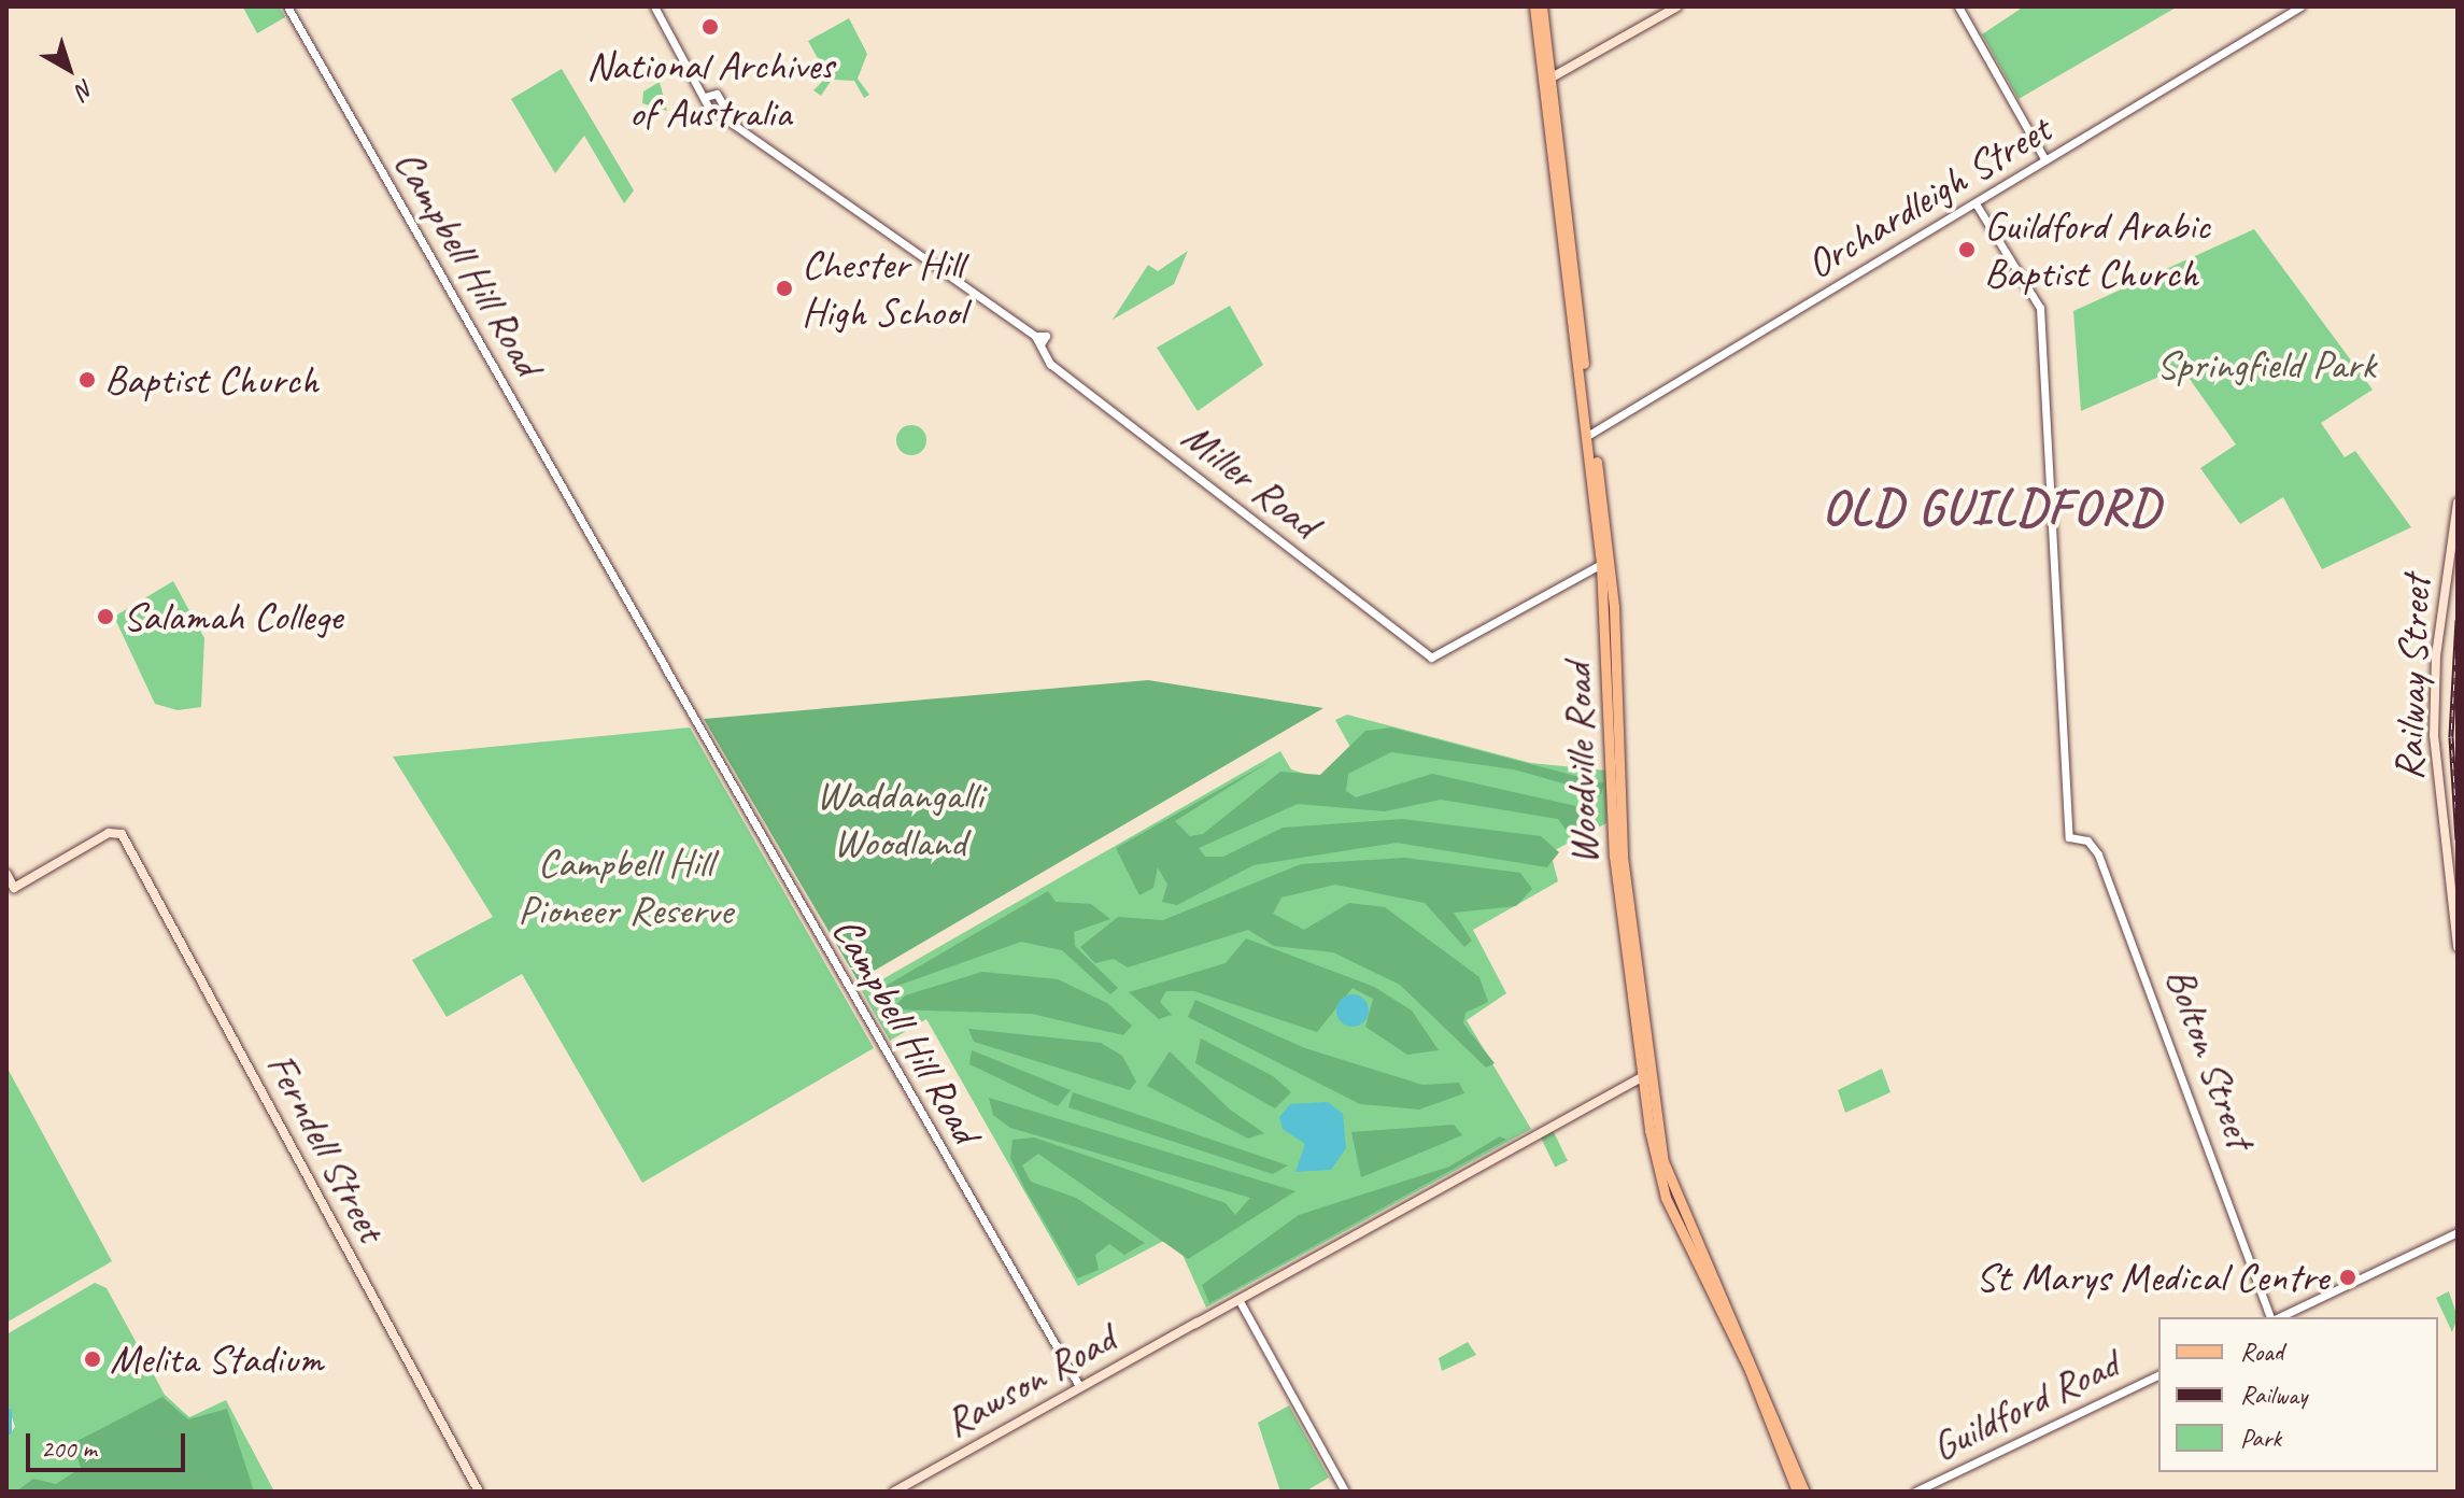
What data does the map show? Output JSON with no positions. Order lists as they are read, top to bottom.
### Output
{
  "streets": {
    "main road": [
      "Railway Street",
      "Woodville Road",
      "Ferndell Street",
      "Rawson Road"
    ],
    "street": [
      "Orchardleigh Street",
      "Campbell Hill Road",
      "Miller Road",
      "Bolton Street",
      "Guildford Road"
    ]
  },
  "crossings": [
    ["Orchardleigh Street", "Woodville Road"],
    ["Orchardleigh Street", "Bolton Street"],
    ["Campbell Hill Road", "Rawson Road"],
    ["Miller Road", "Woodville Road"],
    ["Woodville Road", "Rawson Road"]
  ],
  "districts": ["OLD GUILDFORD"],
  "parks": ["Springfield Park", "Waddangalli Woodland", "Campbell Hill Pioneer Reserve"],
  "places": [
    "National Archives of Australia",
    "Guildford Arabic Baptist Church",
    "Chester Hill High School",
    "Baptist Church",
    "Salamah College",
    "St Marys Medical Centre",
    "Melita Stadium"
  ],
  "legend": ["Road", "Railway", "Park"],
  "scale_bar": "200 m",
  "north": "bottom right"
}
